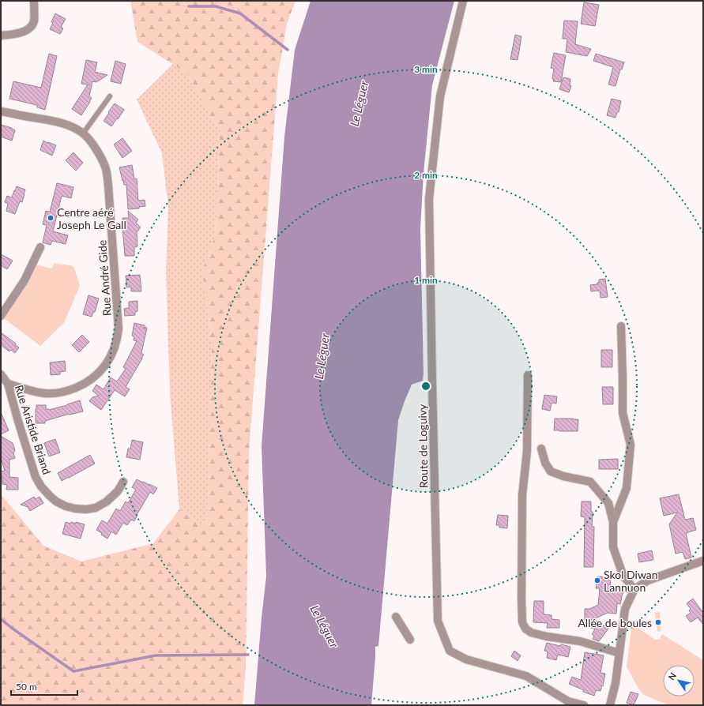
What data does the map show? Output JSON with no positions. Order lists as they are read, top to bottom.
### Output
{
  "streets": {
    "street": ["Rue André Gide", "Rue Aristide Briand", "Route de Loguivy"]
  },
  "crossings": [
    ["Rue André Gide", "Rue Aristide Briand"]
  ],
  "water": ["Le Léguer"],
  "places": ["Centre aéré Joseph Le Gall", "Skol Diwan Lannuon", "Allée de boules"],
  "scale_bar": "50 m",
  "north": "top left",
  "rings": ["3 min", "2 min", "1 min"]
}
